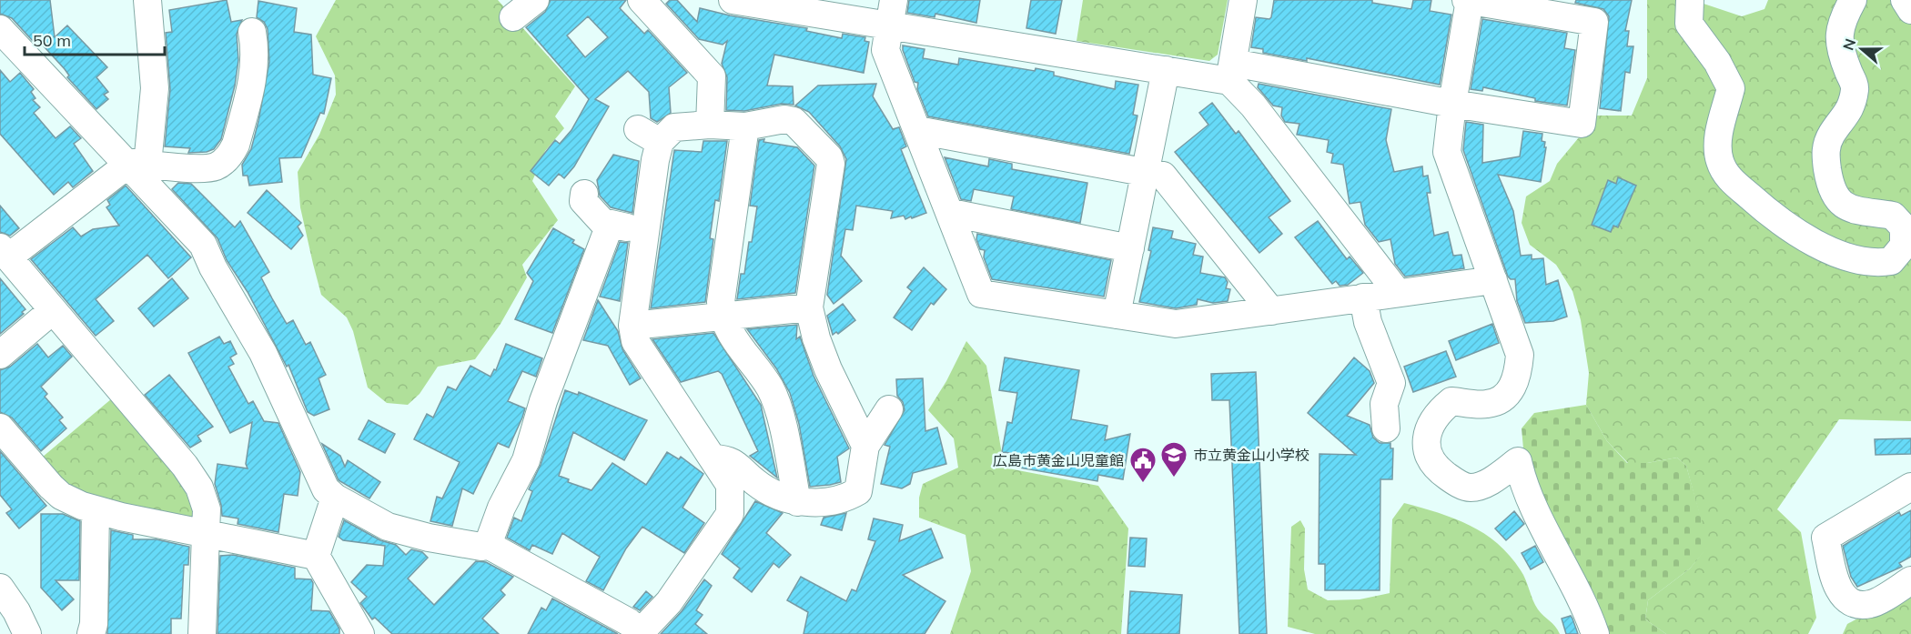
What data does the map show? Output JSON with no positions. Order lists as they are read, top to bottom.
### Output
{
  "places": {
    "school or university": ["市立黄金山小学校"],
    "public building": ["広島市黄金山児童館"]
  },
  "scale_bar": "50 m",
  "north": "left"
}
